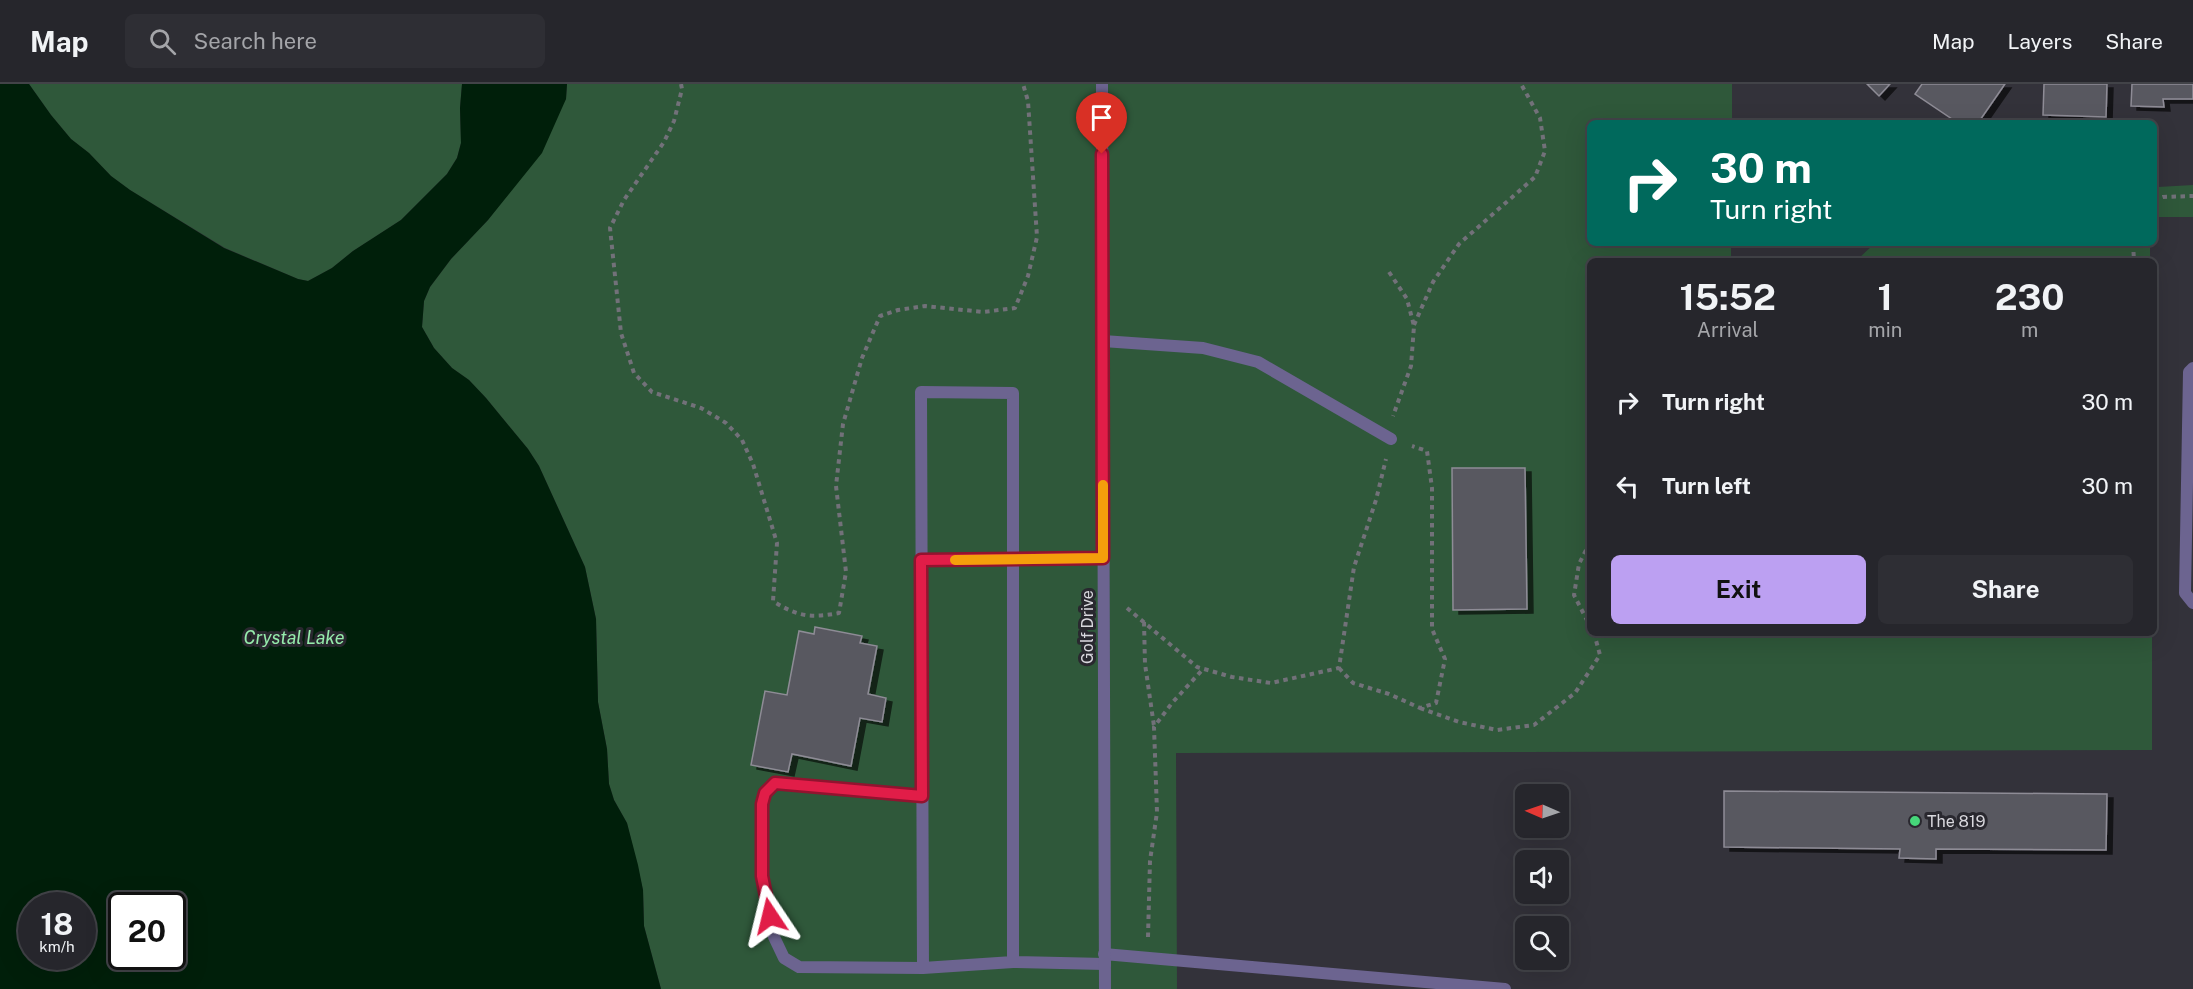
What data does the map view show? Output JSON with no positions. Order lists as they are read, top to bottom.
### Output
{
  "streets": {
    "street": ["Golf Drive"]
  },
  "water": ["Crystal Lake"],
  "places": ["The 819"],
  "north": "left",
  "page": {
    "header": "Map",
    "search": "Search here",
    "nav": ["Map", "Layers", "Share"],
    "turn": ["30 m", "Turn right"],
    "eta": [
      "15:52",
      "Arrival",
      "1",
      "min",
      "230",
      "m"
    ],
    "list": [
      {
        "name": "Turn right",
        "value": "30 m"
      },
      {
        "name": "Turn left",
        "value": "30 m"
      }
    ],
    "buttons": ["Exit", "Share"],
    "speed": "18 km/h",
    "limit": "20"
  }
}
